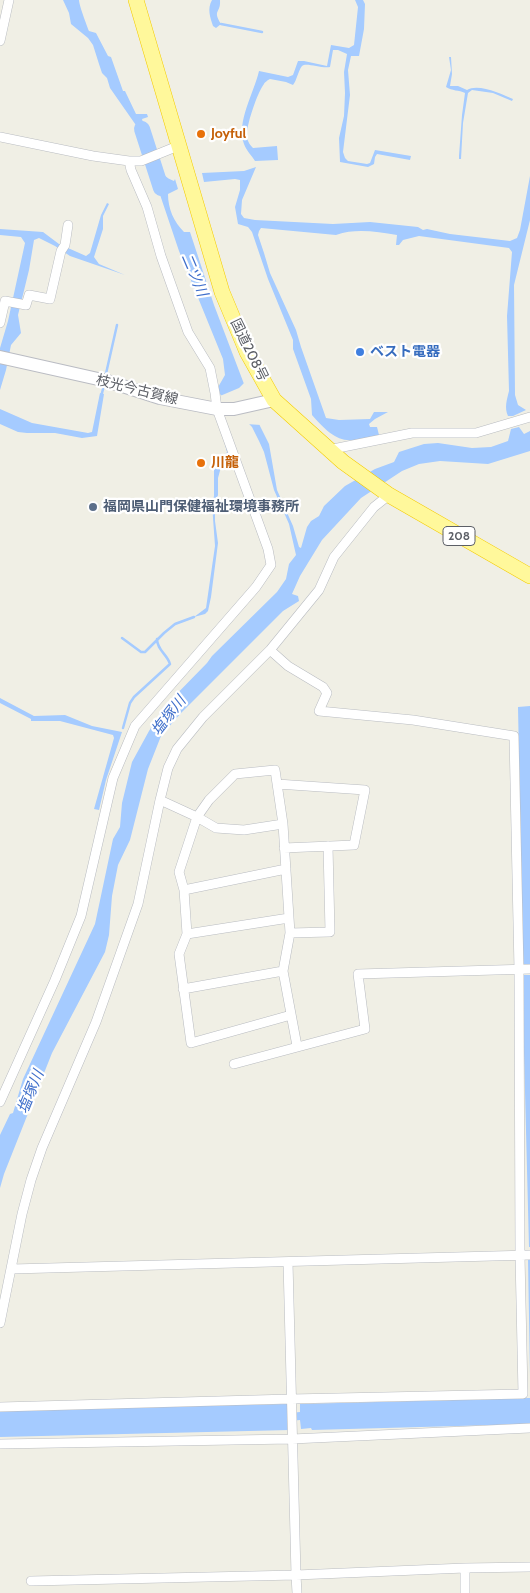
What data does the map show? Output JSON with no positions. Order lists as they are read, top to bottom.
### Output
{
  "streets": {
    "highway": ["国道208号", "208"],
    "main road": ["枝光今古賀線"]
  },
  "crossings": [
    ["国道208号", "枝光今古賀線"]
  ],
  "water": ["二ツ川", "塩塚川"],
  "places": [
    "Joyful",
    "ベスト電器",
    "川龍",
    "福岡県山門保健福祉環境事務所"
  ]
}
